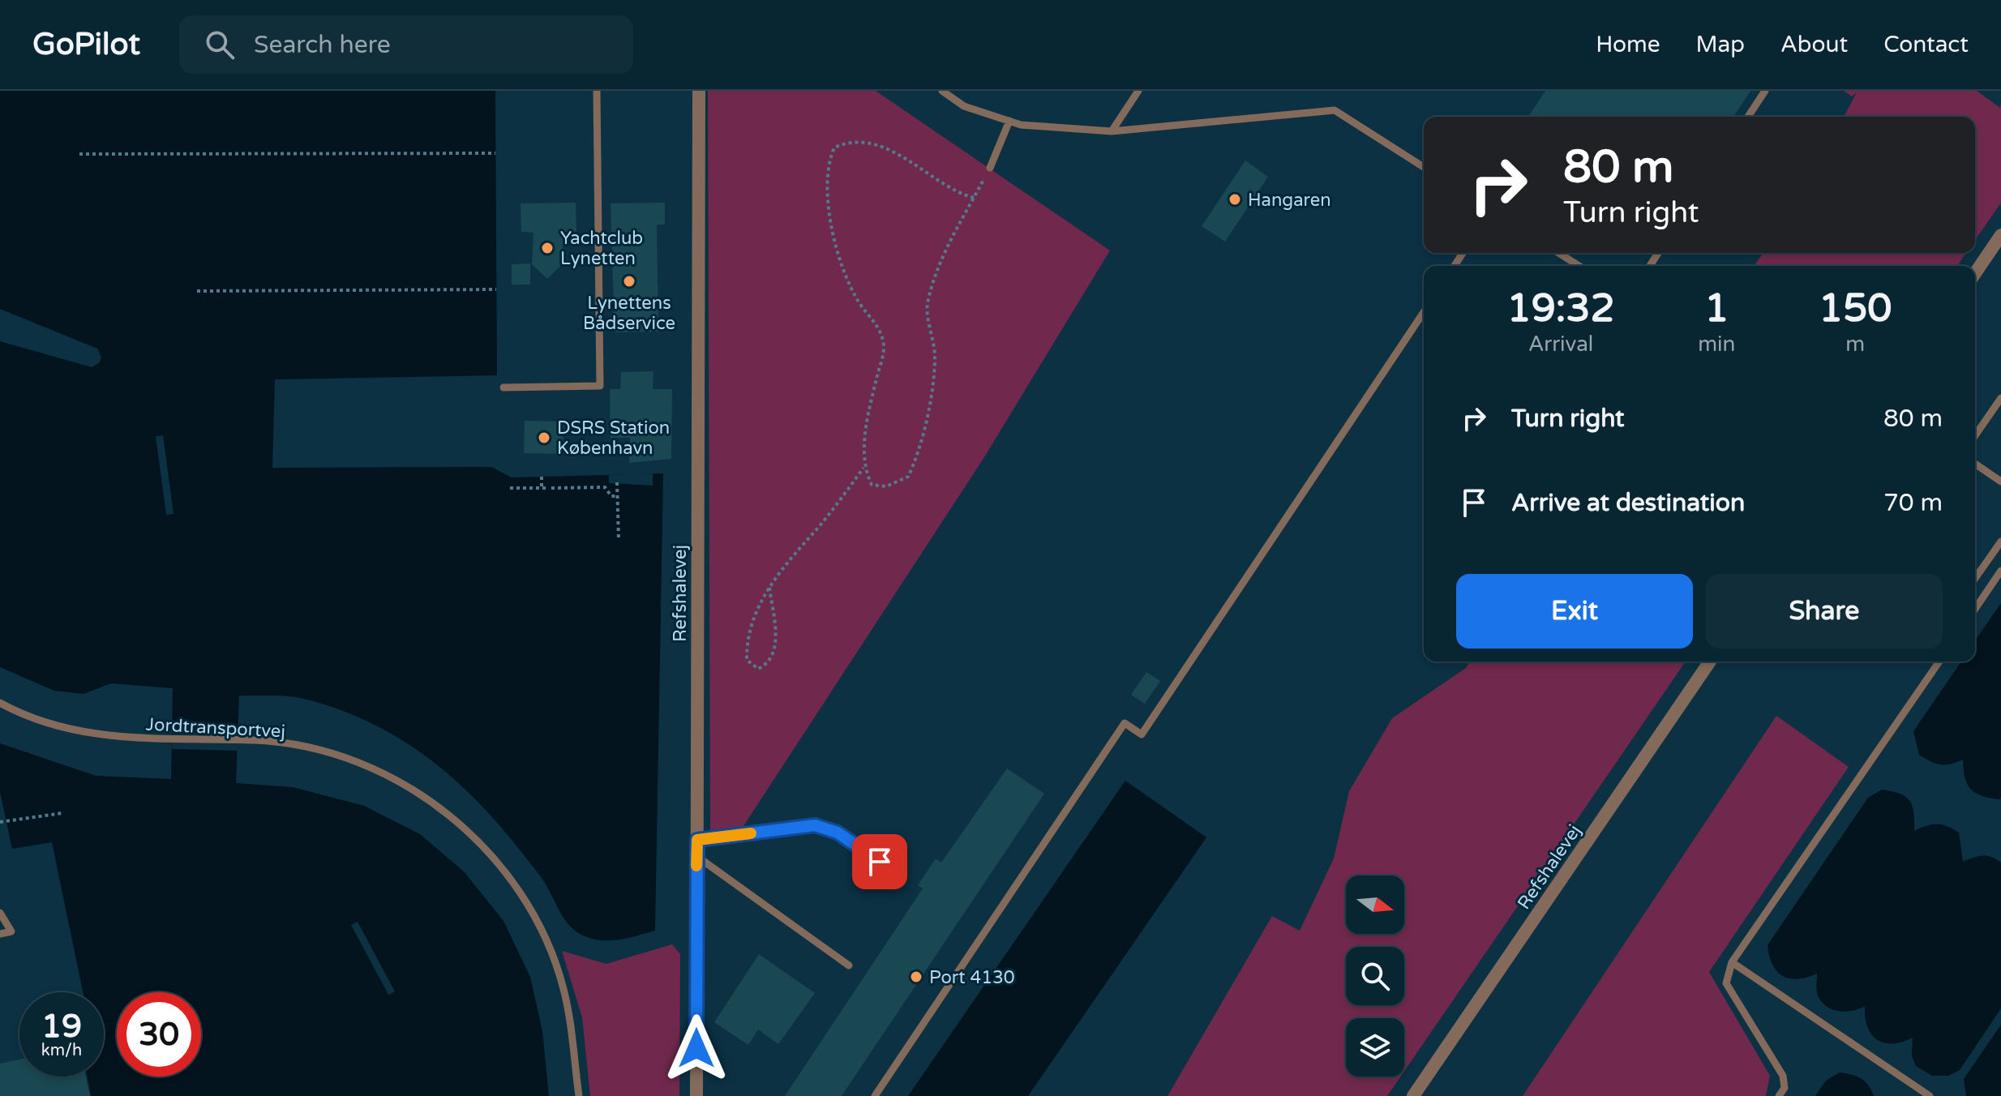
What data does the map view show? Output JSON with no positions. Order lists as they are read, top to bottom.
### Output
{
  "streets": {
    "street": ["Refshalevej"],
    "lane": ["Jordtransportvej"]
  },
  "places": [
    "Hangaren",
    "Yachtclub Lynetten",
    "Lynettens Bådservice",
    "DSRS Station København",
    "Port 4130"
  ],
  "north": "right",
  "page": {
    "header": "GoPilot",
    "search": "Search here",
    "nav": [
      "Home",
      "Map",
      "About",
      "Contact"
    ],
    "turn": ["80 m", "Turn right"],
    "eta": [
      "19:32",
      "Arrival",
      "1",
      "min",
      "150",
      "m"
    ],
    "list": [
      {
        "name": "Turn right",
        "value": "80 m"
      },
      {
        "name": "Arrive at destination",
        "value": "70 m"
      }
    ],
    "buttons": ["Exit", "Share"],
    "speed": "19 km/h",
    "limit": "30"
  }
}
